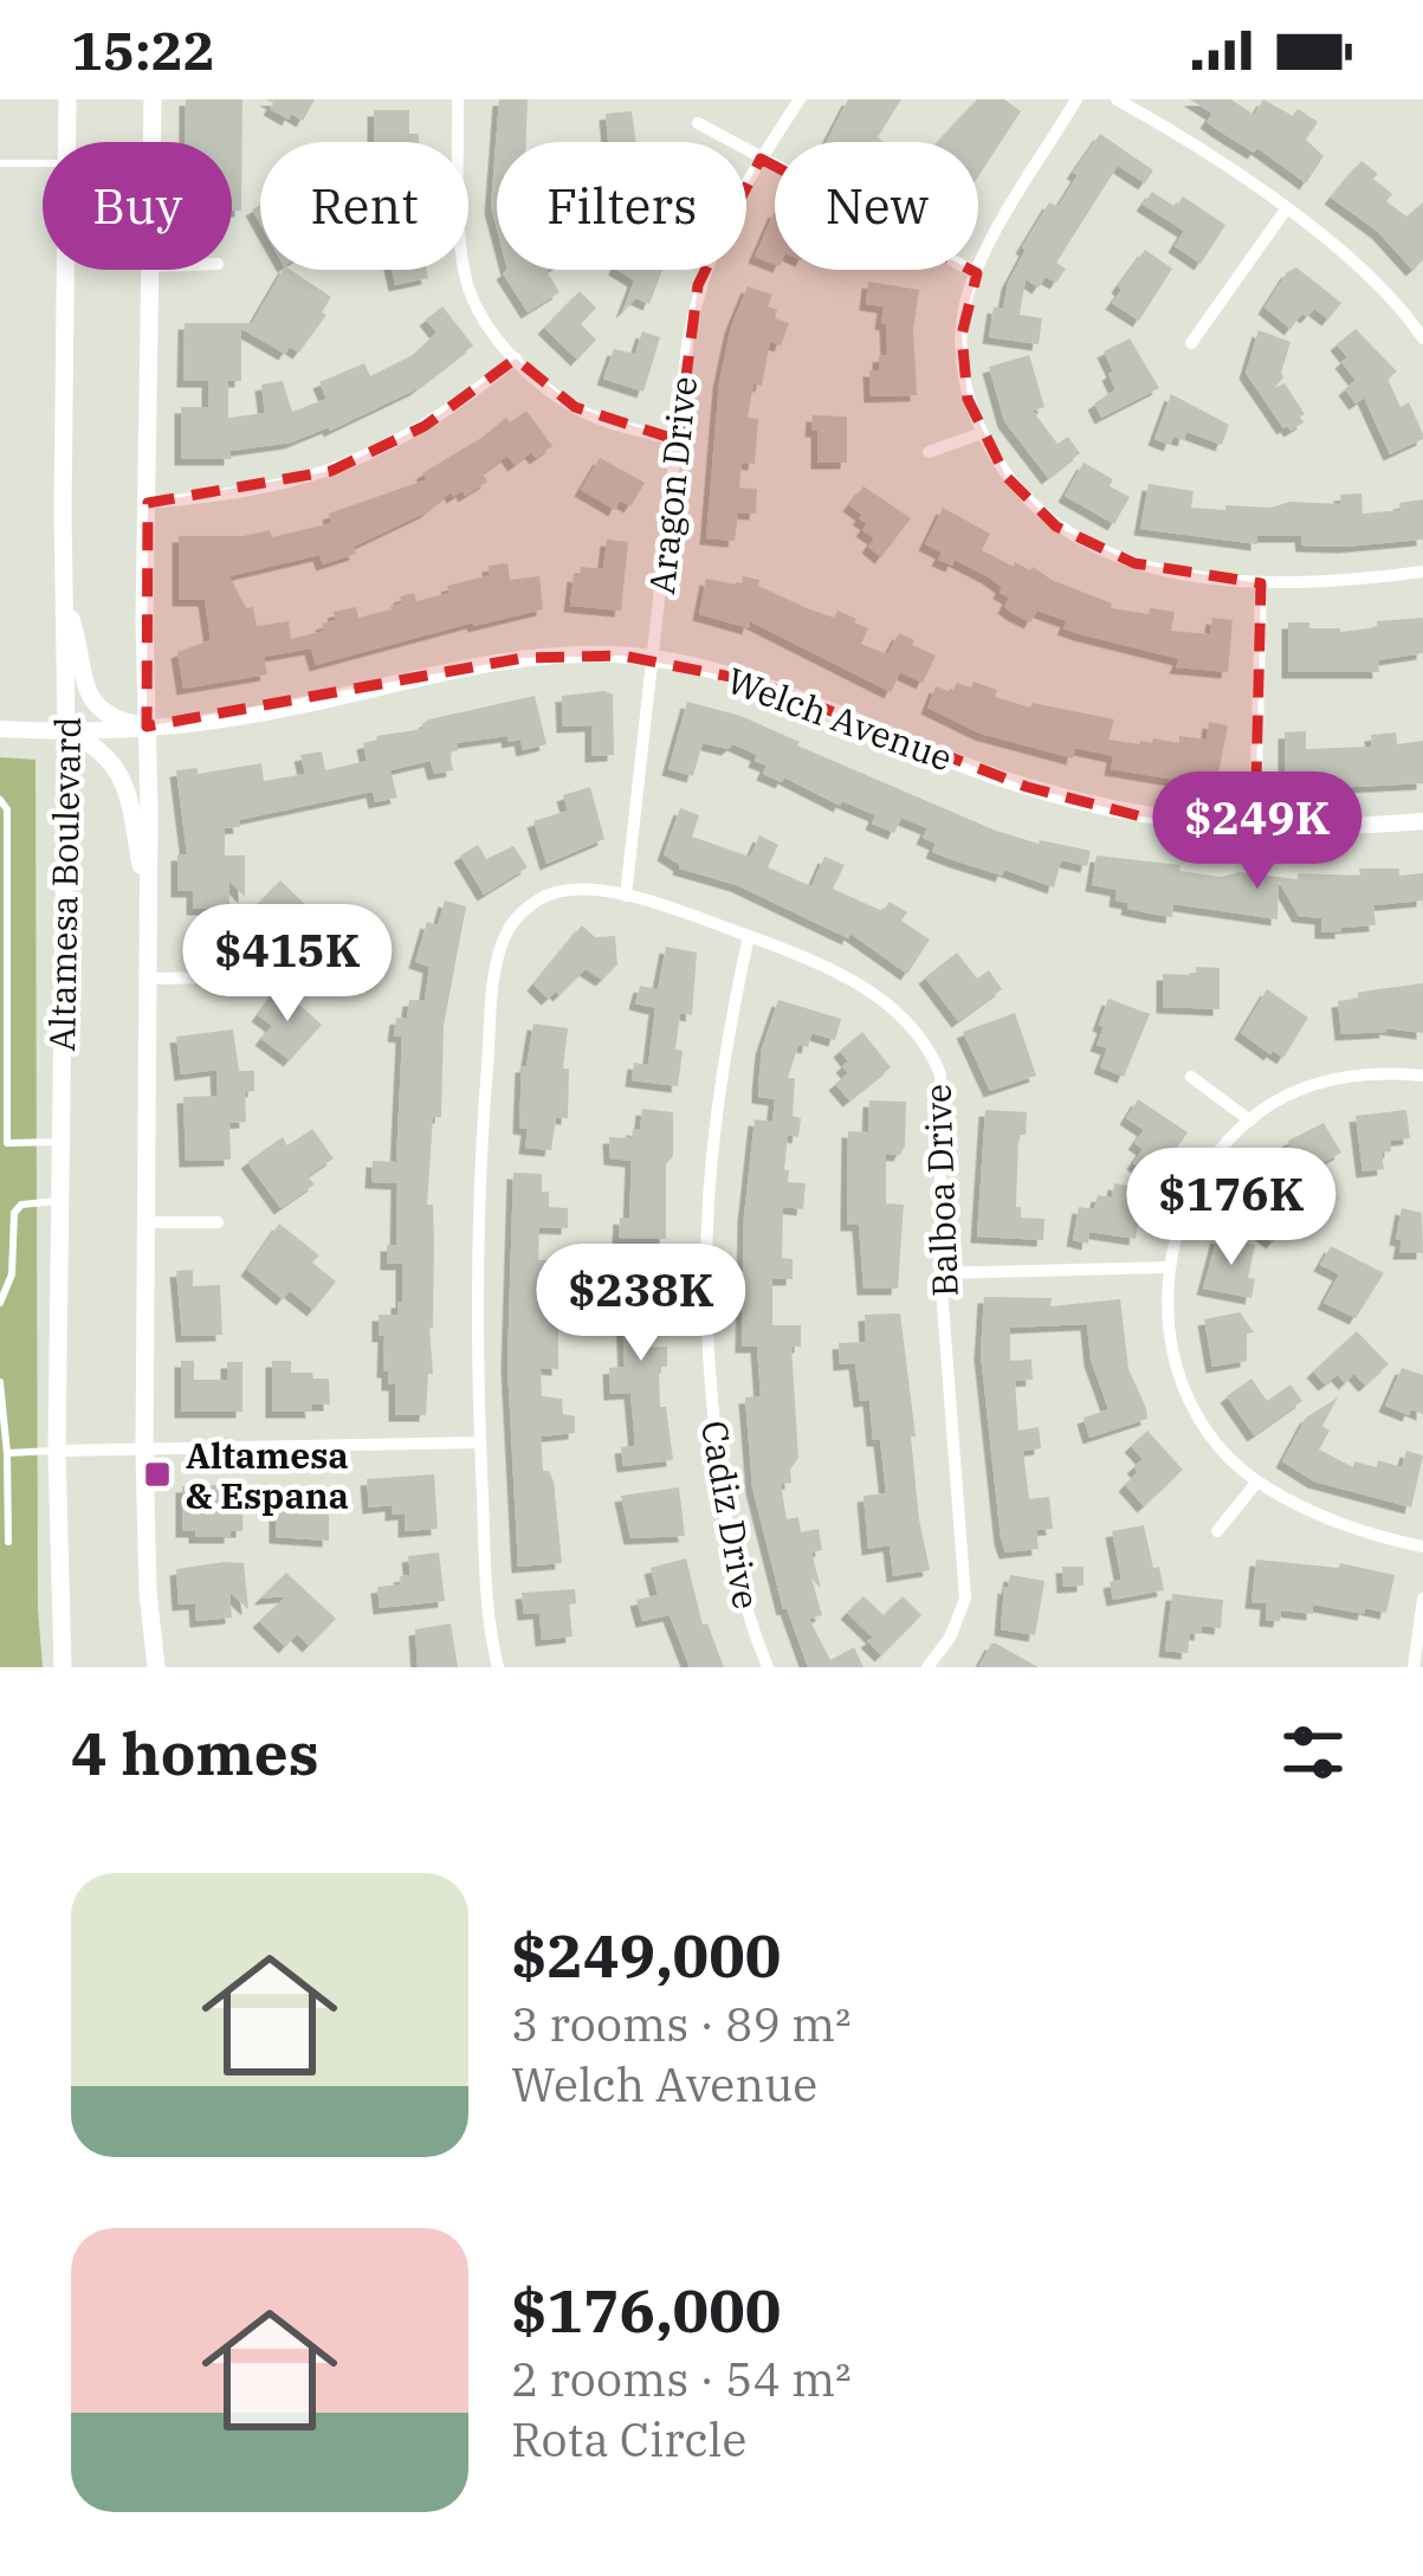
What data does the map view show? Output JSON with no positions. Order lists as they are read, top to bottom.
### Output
{
  "streets": {
    "main road": ["Altamesa Boulevard"],
    "street": [
      "Aragon Drive",
      "Welch Avenue",
      "Balboa Drive",
      "Cadiz Drive"
    ]
  },
  "crossings": [
    ["Aragon Drive", "Welch Avenue"],
    ["Aragon Drive", "Balboa Drive"],
    ["Welch Avenue", "Altamesa Boulevard"],
    ["Balboa Drive", "Cadiz Drive"]
  ],
  "places": {
    "transit": ["Altamesa & Espana"]
  },
  "page": {
    "status": "15:22",
    "chip": [
      "Buy",
      "Rent",
      "Filters",
      "New"
    ],
    "price": [
      "$249K",
      "$415K",
      "$176K",
      "$238K"
    ],
    "heading": "4 homes",
    "list": [
      {
        "name": "$249,000",
        "note": "3 rooms · 89 m² · Welch Avenue"
      },
      {
        "name": "$176,000",
        "note": "2 rooms · 54 m² · Rota Circle"
      }
    ]
  }
}
